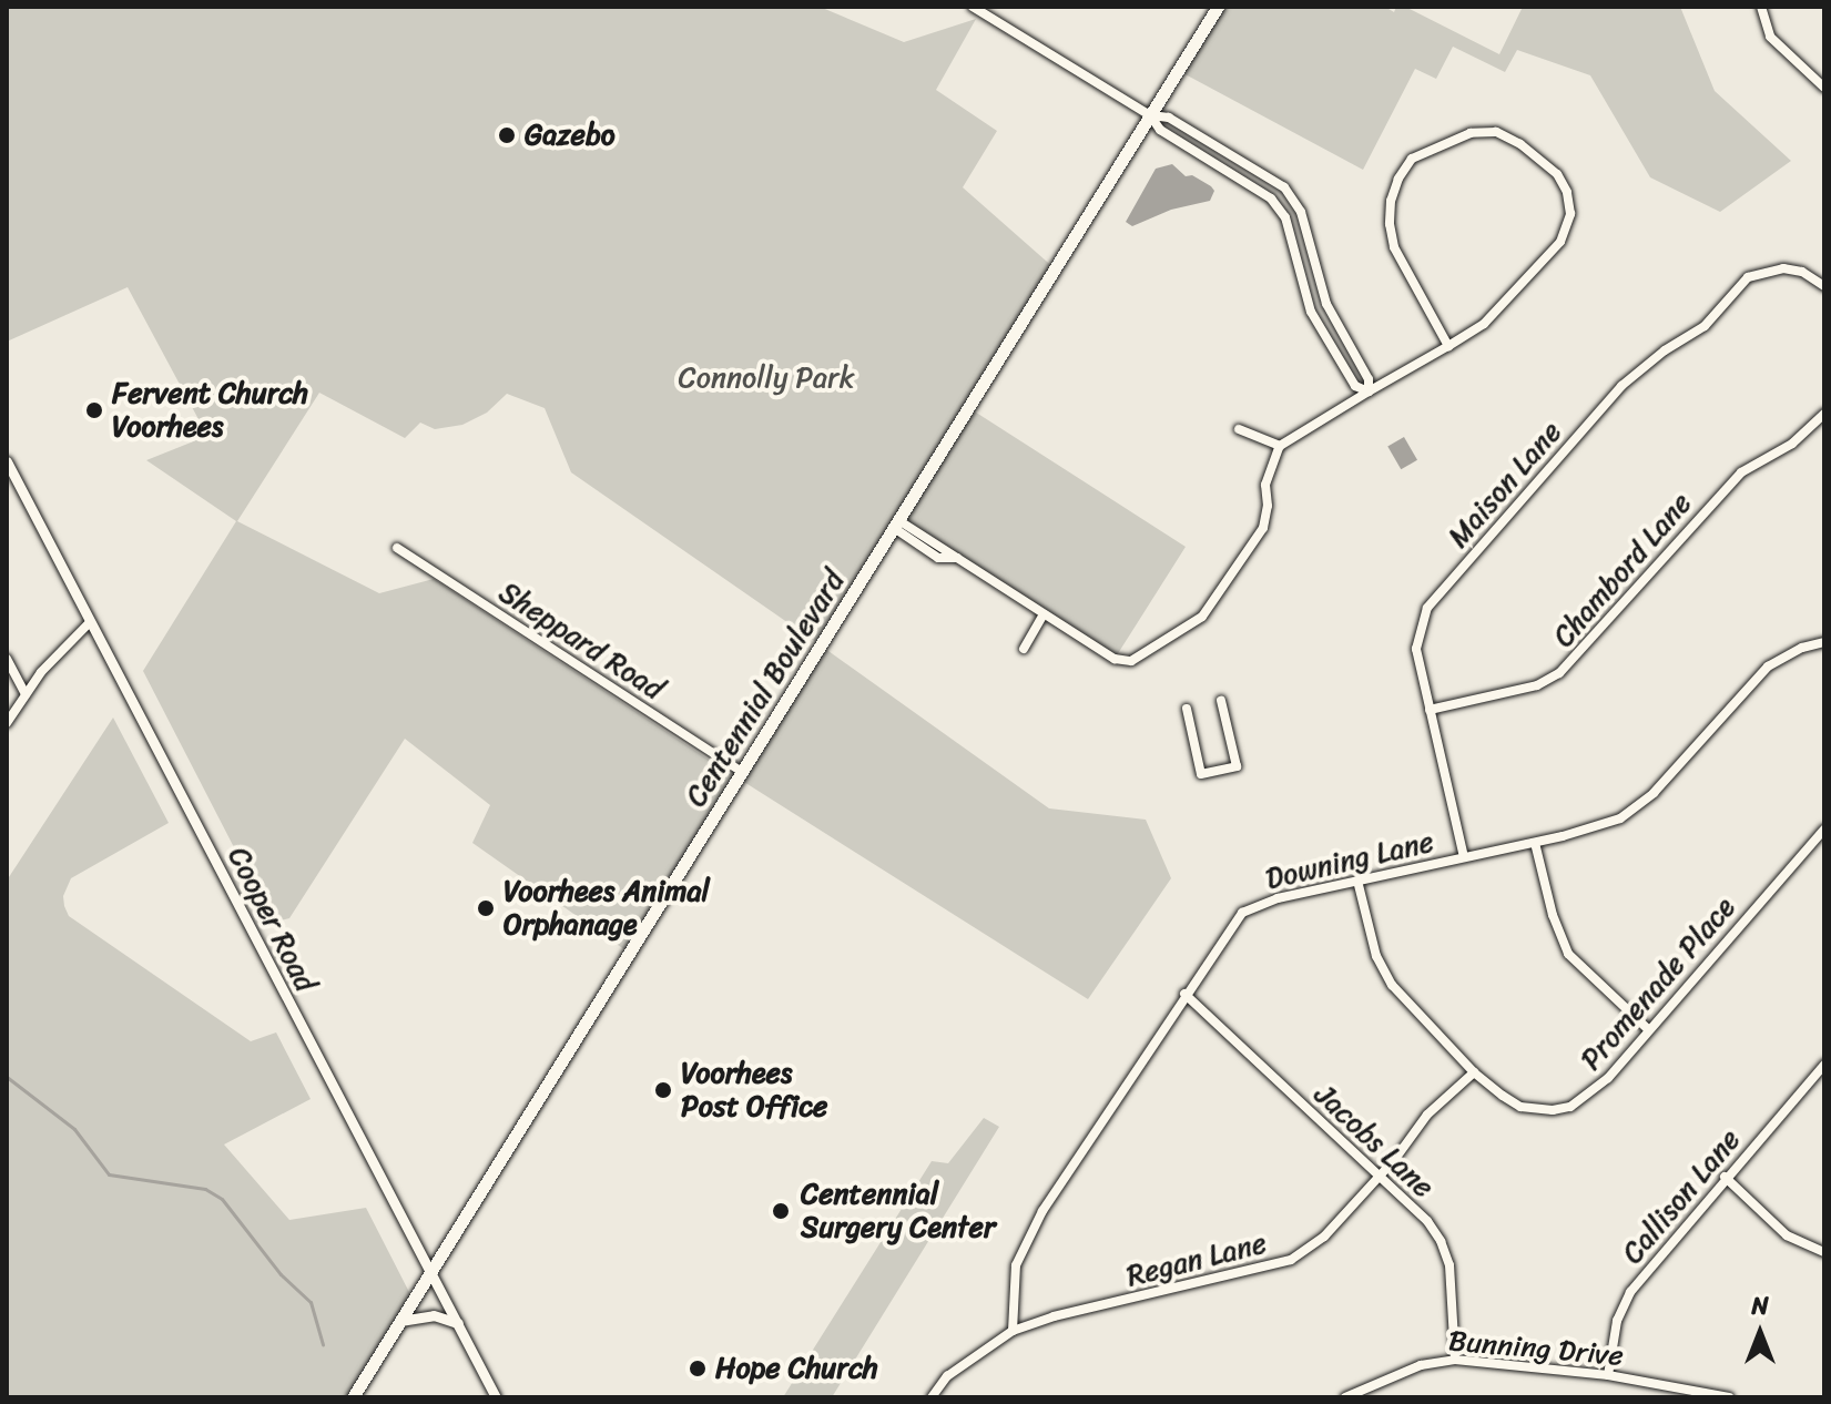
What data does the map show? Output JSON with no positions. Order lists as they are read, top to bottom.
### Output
{
  "streets": {
    "main road": ["Centennial Boulevard"],
    "street": [
      "Maison Lane",
      "Chambord Lane",
      "Sheppard Road",
      "Downing Lane",
      "Cooper Road",
      "Promenade Place",
      "Jacobs Lane",
      "Callison Lane",
      "Regan Lane",
      "Bunning Drive"
    ]
  },
  "crossings": [
    ["Maison Lane", "Chambord Lane"],
    ["Maison Lane", "Downing Lane"],
    ["Sheppard Road", "Centennial Boulevard"],
    ["Centennial Boulevard", "Cooper Road"],
    ["Downing Lane", "Promenade Place"],
    ["Downing Lane", "Jacobs Lane"],
    ["Downing Lane", "Regan Lane"],
    ["Promenade Place", "Regan Lane"],
    ["Jacobs Lane", "Regan Lane"],
    ["Jacobs Lane", "Bunning Drive"],
    ["Callison Lane", "Bunning Drive"]
  ],
  "parks": ["Connolly Park"],
  "places": [
    "Gazebo",
    "Fervent Church Voorhees",
    "Voorhees Animal Orphanage",
    "Voorhees Post Office",
    "Centennial Surgery Center",
    "Hope Church"
  ],
  "north": "top"
}
